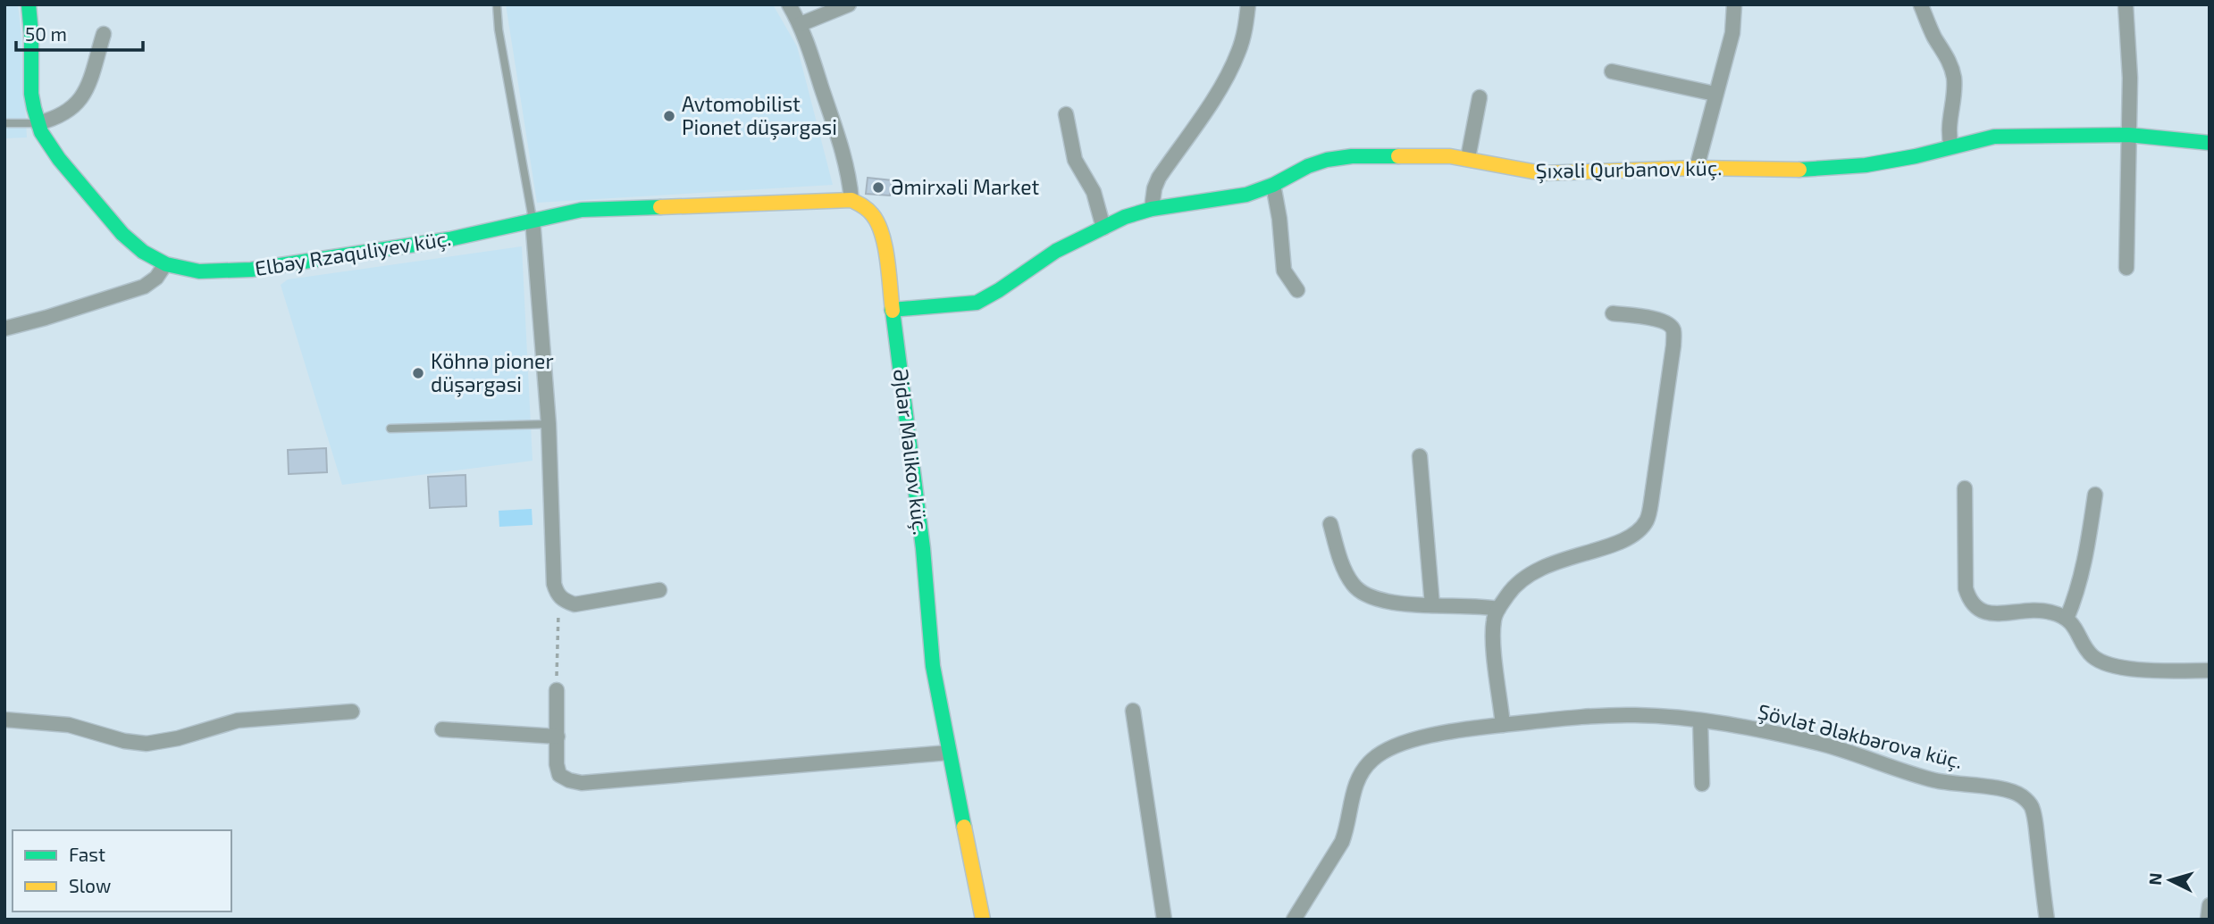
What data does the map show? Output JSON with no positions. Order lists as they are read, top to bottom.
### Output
{
  "streets": {
    "street": [
      "Şıxəli Qurbanov küç.",
      "Elbəy Rzaquliyev küç.",
      "Əjdər Məlikov küç.",
      "Şövlət Ələkbərova küç."
    ]
  },
  "crossings": [
    ["Şıxəli Qurbanov küç.", "Əjdər Məlikov küç."],
    ["Elbəy Rzaquliyev küç.", "Əjdər Məlikov küç."]
  ],
  "places": ["Avtomobilist Pionet düşərgəsi", "Əmirxəli Market", "Köhnə pioner düşərgəsi"],
  "legend": ["Fast", "Slow"],
  "scale_bar": "50 m",
  "north": "left"
}
